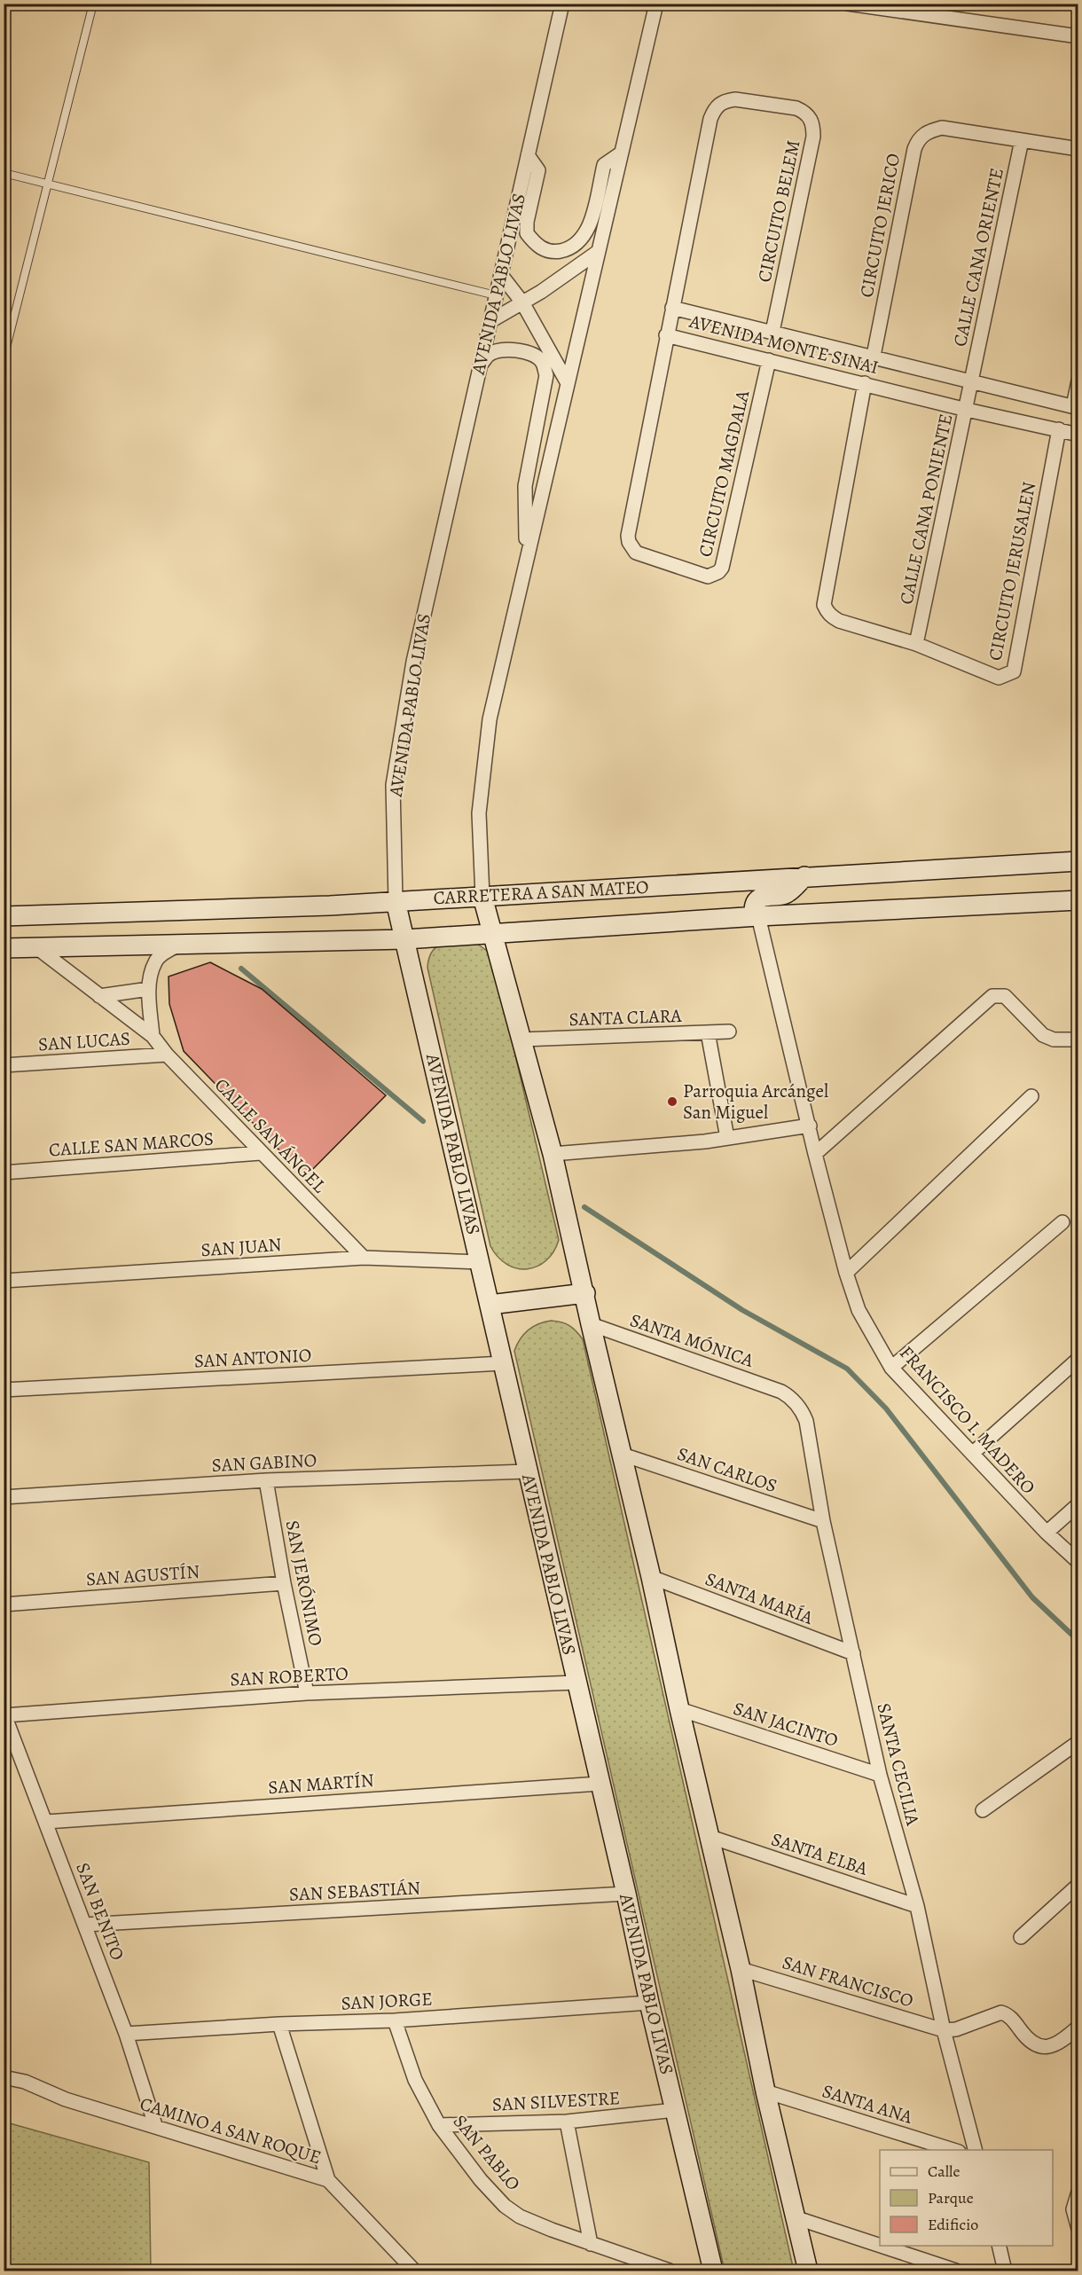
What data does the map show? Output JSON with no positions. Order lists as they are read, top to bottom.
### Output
{
  "streets": {
    "street": [
      "CIRCUITO BELEM",
      "CIRCUITO JERICO",
      "CALLE CANA ORIENTE",
      "AVENIDA PABLO LIVAS",
      "AVENIDA MONTE SINAI",
      "CIRCUITO MAGDALA",
      "CALLE CANA PONIENTE",
      "CIRCUITO JERUSALEN",
      "CARRETERA A SAN MATEO",
      "SANTA CLARA",
      "SAN LUCAS",
      "CALLE SAN ÁNGEL",
      "CALLE SAN MARCOS",
      "SAN JUAN",
      "SANTA MÓNICA",
      "SAN ANTONIO",
      "FRANCISCO I. MADERO",
      "SAN GABINO",
      "SAN CARLOS",
      "SAN AGUSTÍN",
      "SAN JERÓNIMO",
      "SANTA MARÍA",
      "SAN ROBERTO",
      "SAN JACINTO",
      "SANTA CECILIA",
      "SAN MARTÍN",
      "SANTA ELBA",
      "SAN SEBASTIÁN",
      "SAN BENITO",
      "SAN FRANCISCO",
      "SAN JORGE",
      "SAN SILVESTRE",
      "SANTA ANA",
      "CAMINO A SAN ROQUE",
      "SAN PABLO"
    ]
  },
  "crossings": [
    ["CIRCUITO BELEM", "AVENIDA MONTE SINAI"],
    ["CIRCUITO JERICO", "CALLE CANA ORIENTE"],
    ["CIRCUITO JERICO", "AVENIDA MONTE SINAI"],
    ["CALLE CANA ORIENTE", "AVENIDA MONTE SINAI"],
    ["CALLE CANA ORIENTE", "CALLE CANA PONIENTE"],
    ["AVENIDA PABLO LIVAS", "CARRETERA A SAN MATEO"],
    ["AVENIDA PABLO LIVAS", "SAN JUAN"],
    ["AVENIDA PABLO LIVAS", "SAN ANTONIO"],
    ["AVENIDA PABLO LIVAS", "SAN GABINO"],
    ["AVENIDA PABLO LIVAS", "SAN ROBERTO"],
    ["AVENIDA PABLO LIVAS", "SAN MARTÍN"],
    ["AVENIDA PABLO LIVAS", "SAN SEBASTIÁN"],
    ["AVENIDA PABLO LIVAS", "SAN JORGE"],
    ["AVENIDA PABLO LIVAS", "SAN SILVESTRE"],
    ["AVENIDA MONTE SINAI", "CIRCUITO MAGDALA"],
    ["AVENIDA MONTE SINAI", "CALLE CANA PONIENTE"],
    ["AVENIDA MONTE SINAI", "CIRCUITO JERUSALEN"],
    ["CALLE CANA PONIENTE", "CIRCUITO JERUSALEN"],
    ["CARRETERA A SAN MATEO", "CALLE SAN ÁNGEL"],
    ["CARRETERA A SAN MATEO", "FRANCISCO I. MADERO"],
    ["SAN LUCAS", "CALLE SAN ÁNGEL"],
    ["CALLE SAN ÁNGEL", "CALLE SAN MARCOS"],
    ["CALLE SAN ÁNGEL", "SAN JUAN"],
    ["SANTA MÓNICA", "SANTA CECILIA"],
    ["SAN GABINO", "SAN JERÓNIMO"],
    ["SAN CARLOS", "SANTA CECILIA"],
    ["SAN AGUSTÍN", "SAN JERÓNIMO"],
    ["SAN JERÓNIMO", "SAN ROBERTO"],
    ["SANTA MARÍA", "SANTA CECILIA"],
    ["SAN ROBERTO", "SAN BENITO"],
    ["SAN JACINTO", "SANTA CECILIA"],
    ["SANTA CECILIA", "SANTA ELBA"],
    ["SANTA CECILIA", "SAN FRANCISCO"],
    ["SAN MARTÍN", "SAN BENITO"],
    ["SAN SEBASTIÁN", "SAN BENITO"],
    ["SAN BENITO", "SAN JORGE"],
    ["SAN BENITO", "CAMINO A SAN ROQUE"],
    ["SAN JORGE", "SAN PABLO"],
    ["SAN SILVESTRE", "SAN PABLO"]
  ],
  "places": ["Parroquia Arcángel San Miguel"],
  "legend": ["Calle", "Parque", "Edificio"]
}
